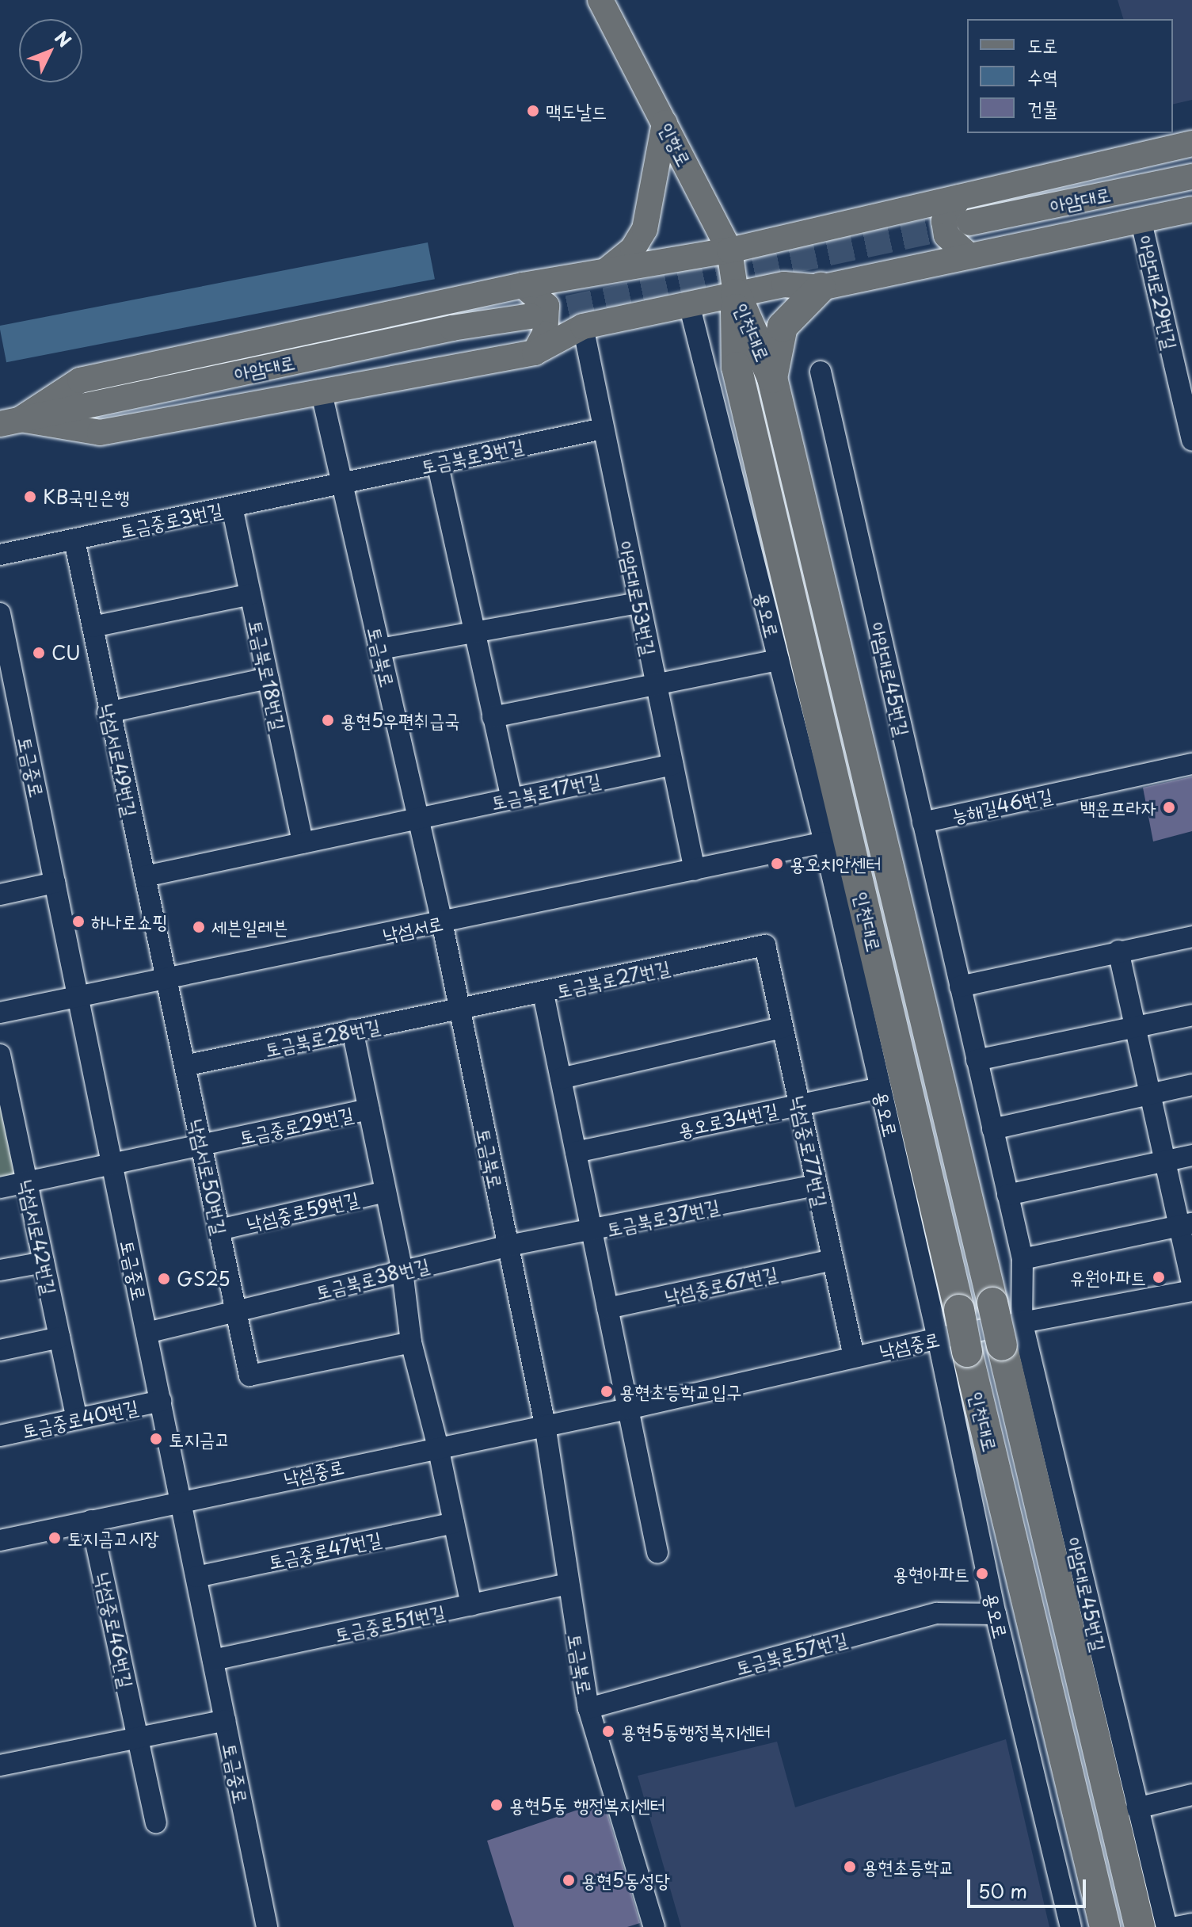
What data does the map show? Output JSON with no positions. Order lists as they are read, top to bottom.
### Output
{
  "streets": {
    "highway": ["인천대로"],
    "main road": ["인항로", "아암대로"],
    "street": [
      "아암대로29번길",
      "토금북로3번길",
      "토금중로3번길",
      "아암대로53번길",
      "용오로",
      "토금북로",
      "토금북로18번길",
      "아암대로45번길",
      "낙섬서로49번길",
      "토금중로",
      "토금북로17번길",
      "능해길46번길",
      "낙섬서로",
      "토금북로27번길",
      "토금북로28번길",
      "용오로34번길",
      "토금중로29번길",
      "낙섬중로77번길",
      "낙섬서로50번길",
      "낙섬중로59번길",
      "토금북로37번길",
      "낙섬서로42번길",
      "토금북로38번길",
      "낙섬중로67번길",
      "낙섬중로",
      "토금중로40번길",
      "토금중로47번길",
      "토금중로51번길",
      "낙섬중로46번길",
      "토금북로57번길"
    ]
  },
  "crossings": [
    ["인항로", "인천대로"],
    ["토금북로3번길", "토금중로3번길"],
    ["토금북로3번길", "아암대로53번길"],
    ["토금북로3번길", "토금북로"],
    ["토금중로3번길", "토금북로"],
    ["토금중로3번길", "토금북로18번길"],
    ["토금중로3번길", "낙섬서로49번길"],
    ["아암대로53번길", "토금북로17번길"],
    ["아암대로53번길", "낙섬서로"],
    ["용오로", "낙섬서로"],
    ["용오로", "용오로34번길"],
    ["용오로", "낙섬중로"],
    ["용오로", "토금북로57번길"],
    ["토금북로", "토금북로17번길"],
    ["토금북로", "낙섬서로"],
    ["토금북로", "토금북로27번길"],
    ["토금북로", "토금북로28번길"],
    ["토금북로", "토금북로37번길"],
    ["토금북로", "토금북로38번길"],
    ["토금북로", "낙섬중로"],
    ["토금북로", "토금중로51번길"],
    ["토금북로", "토금북로57번길"],
    ["아암대로45번길", "능해길46번길"],
    ["아암대로45번길", "낙섬중로"],
    ["낙섬서로49번길", "낙섬서로"],
    ["낙섬서로49번길", "낙섬서로50번길"],
    ["토금중로", "낙섬서로"],
    ["토금중로", "토금중로29번길"],
    ["토금중로", "토금북로38번길"],
    ["토금중로", "낙섬중로"],
    ["토금중로", "토금중로40번길"],
    ["토금중로", "토금중로47번길"],
    ["토금중로", "토금중로51번길"],
    ["낙섬서로", "낙섬서로50번길"],
    ["토금북로27번길", "토금북로28번길"],
    ["토금북로27번길", "낙섬중로77번길"],
    ["토금북로28번길", "낙섬서로50번길"],
    ["토금북로28번길", "낙섬중로59번길"],
    ["용오로34번길", "낙섬중로77번길"],
    ["토금중로29번길", "낙섬서로50번길"],
    ["토금중로29번길", "낙섬중로59번길"],
    ["토금중로29번길", "낙섬서로42번길"],
    ["낙섬중로77번길", "토금북로37번길"],
    ["낙섬중로77번길", "낙섬중로67번길"],
    ["낙섬중로77번길", "낙섬중로"],
    ["낙섬서로50번길", "낙섬중로59번길"],
    ["낙섬서로50번길", "토금북로38번길"],
    ["낙섬중로59번길", "토금북로38번길"],
    ["낙섬중로59번길", "낙섬중로"],
    ["낙섬중로59번길", "토금중로47번길"],
    ["낙섬중로59번길", "토금중로51번길"],
    ["토금북로37번길", "토금북로38번길"],
    ["낙섬서로42번길", "토금중로40번길"],
    ["낙섬중로", "낙섬중로46번길"]
  ],
  "places": [
    "맥도날드",
    "KB국민은행",
    "CU",
    "용현5우편취급국",
    "백운프라자",
    "용오치안센터",
    "하나로쇼핑",
    "세븐일레븐",
    "유원아파트",
    "GS25",
    "용현초등학교입구",
    "토지금고",
    "토지금고시장",
    "용현아파트",
    "용현5동행정복지센터",
    "용현5동 행정복지센터",
    "용현초등학교",
    "용현5동성당"
  ],
  "legend": ["도로", "수역", "건물"],
  "scale_bar": "50 m",
  "north": "top right"
}
